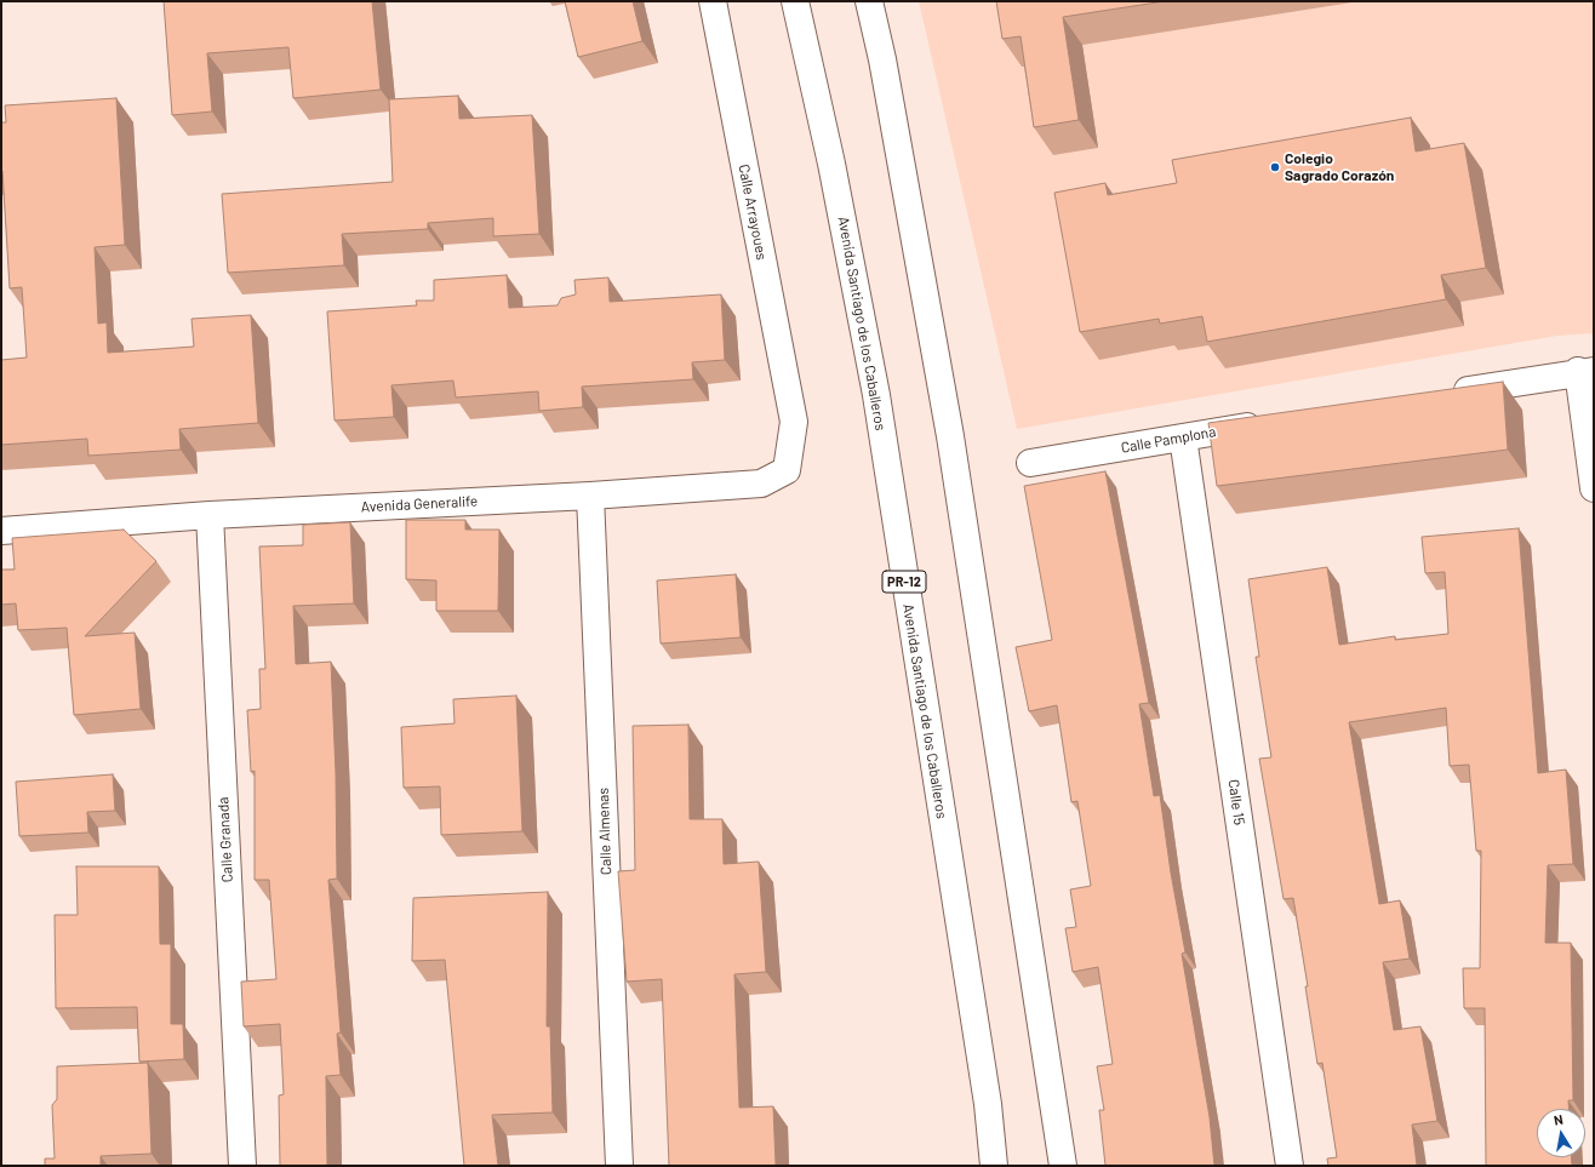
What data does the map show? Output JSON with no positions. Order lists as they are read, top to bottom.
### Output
{
  "streets": {
    "main road": [
      "Calle Arrayoues",
      "Avenida Santiago de los Caballeros",
      "Calle Pamplona",
      "Avenida Generalife",
      "PR-12",
      "Calle 15",
      "Calle Almenas",
      "Calle Granada"
    ]
  },
  "crossings": [
    ["Calle Arrayoues", "Avenida Generalife"],
    ["Calle Pamplona", "Calle 15"],
    ["Avenida Generalife", "Calle Almenas"],
    ["Avenida Generalife", "Calle Granada"]
  ],
  "places": ["Colegio Sagrado Corazón"],
  "north": "top"
}
